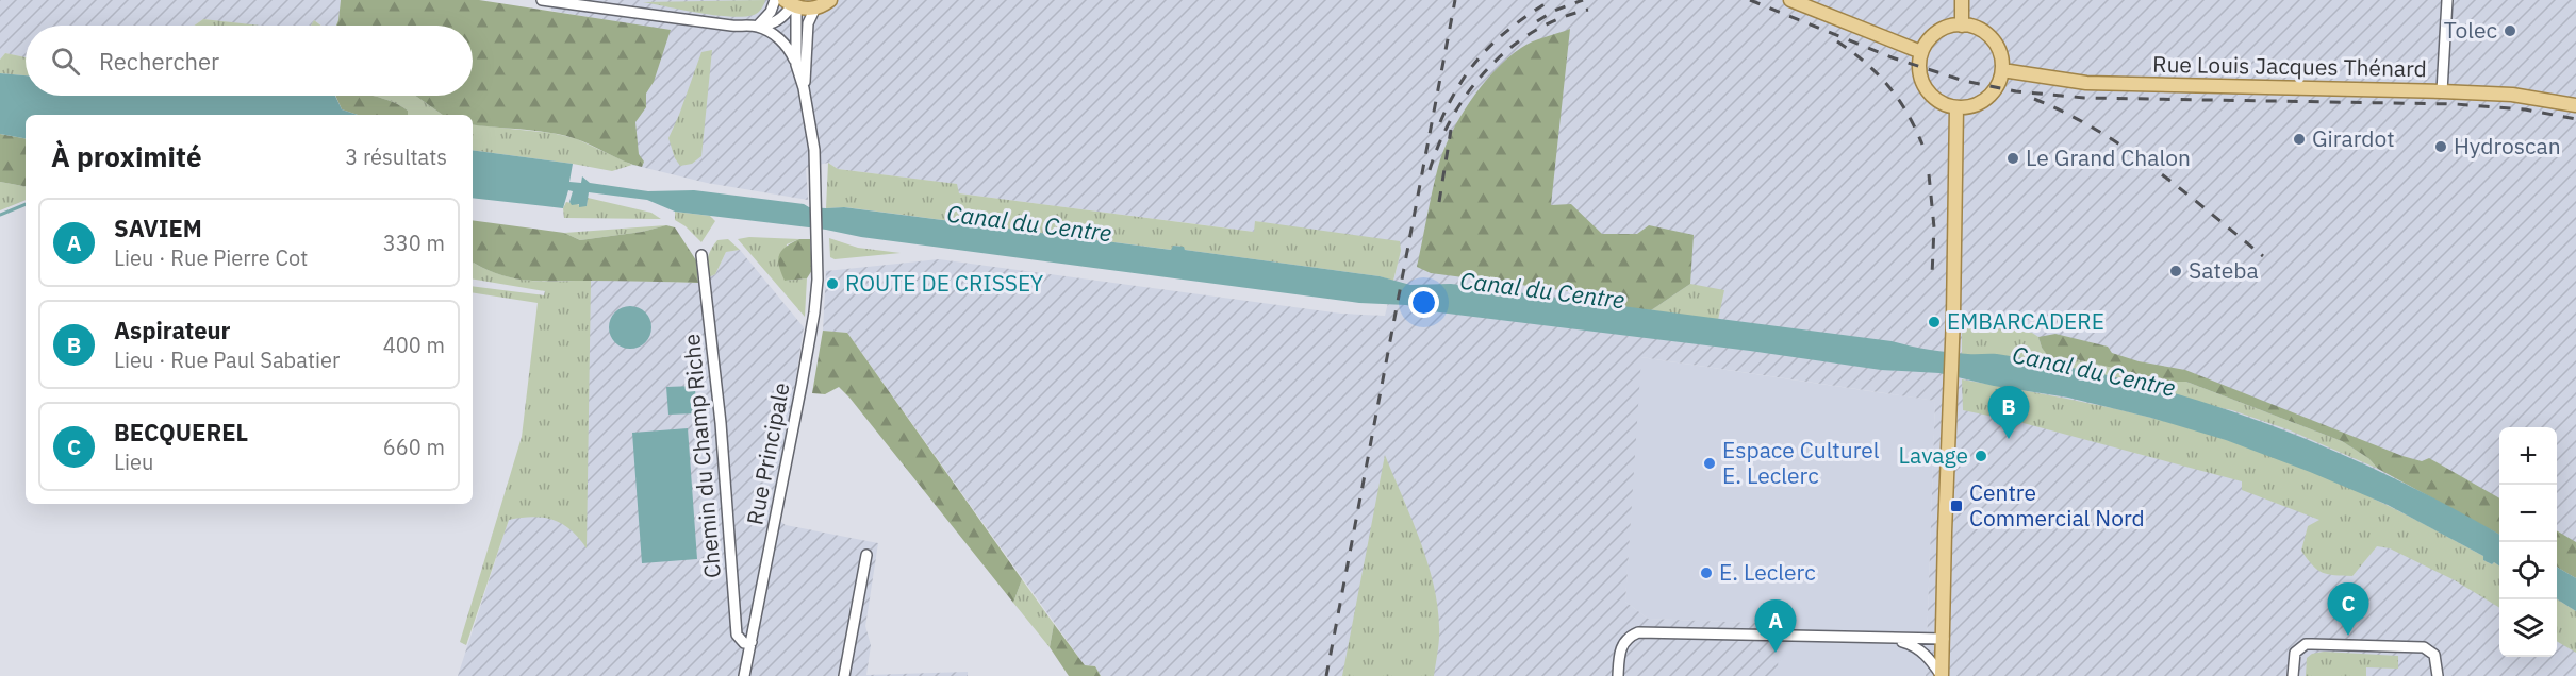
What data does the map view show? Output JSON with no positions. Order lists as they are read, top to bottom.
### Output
{
  "streets": {
    "main road": ["Rue Louis Jacques Thénard"],
    "street": ["Rue Principale", "Chemin du Champ Riche"]
  },
  "crossings": [
    ["Rue Principale", "Chemin du Champ Riche"]
  ],
  "water": ["Canal du Centre"],
  "places": {
    "other": [
      "Tolec",
      "Girardot",
      "Hydroscan",
      "Le Grand Chalon",
      "Sateba",
      "ROUTE DE CRISSEY",
      "EMBARCADERE",
      "Lavage",
      "Espace Culturel E. Leclerc",
      "E. Leclerc"
    ],
    "transit": ["Centre Commercial Nord"]
  },
  "page": {
    "search": "Rechercher",
    "heading": ["À proximité", "3 résultats"],
    "list": [
      {
        "mark": "A",
        "name": "SAVIEM",
        "note": "Lieu · Rue Pierre Cot",
        "value": "330 m"
      },
      {
        "mark": "B",
        "name": "Aspirateur",
        "note": "Lieu · Rue Paul Sabatier",
        "value": "400 m"
      },
      {
        "mark": "C",
        "name": "BECQUEREL",
        "note": "Lieu",
        "value": "660 m"
      }
    ],
    "pins": ["B", "C", "A"],
    "map_buttons": ["+", "−"]
  }
}
